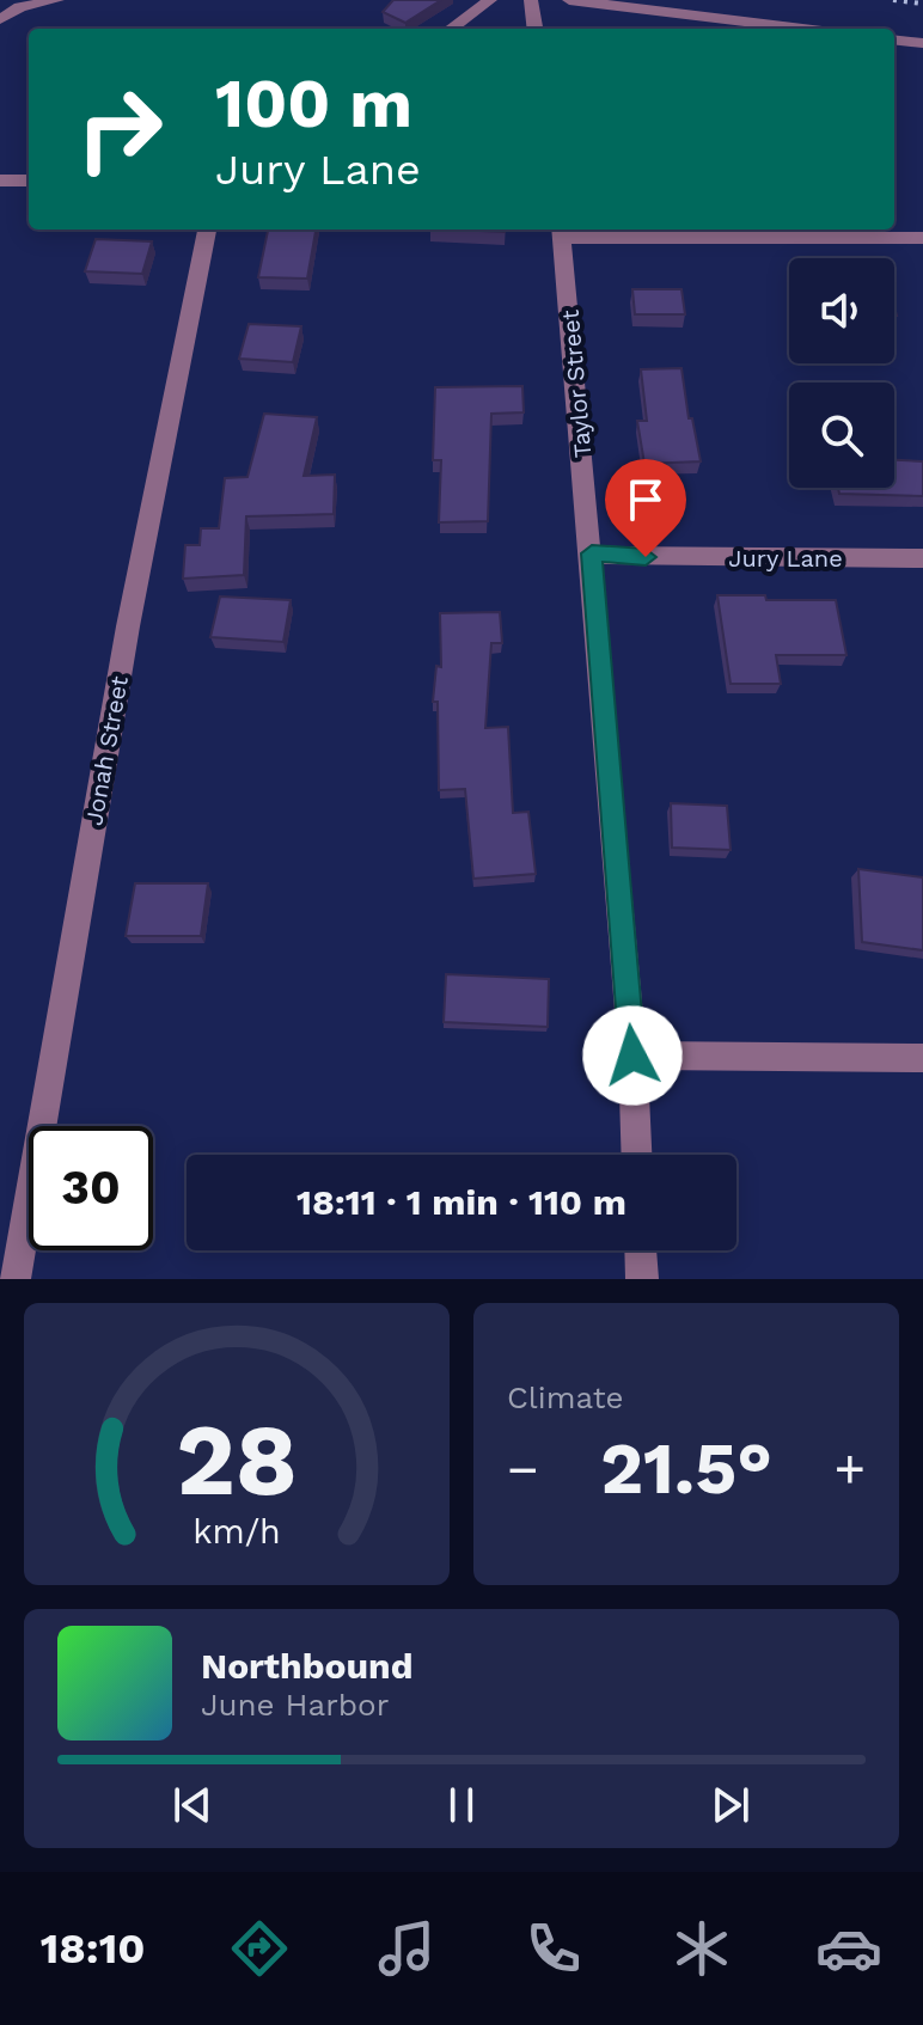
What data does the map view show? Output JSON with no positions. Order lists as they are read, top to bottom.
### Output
{
  "streets": {
    "street": ["Taylor Street", "Jury Lane", "Jonah Street"]
  },
  "crossings": [
    ["Taylor Street", "Jury Lane"]
  ],
  "page": {
    "turn": ["100 m", "Jury Lane"],
    "limit": "30",
    "trip": "18:11 · 1 min · 110 m",
    "tile": "Climate",
    "heat": ["−", "21.5°", "+"],
    "song": ["Northbound", "June Harbor"],
    "tabs": "18:10",
    "gauge": ["28", "km/h"]
  }
}
